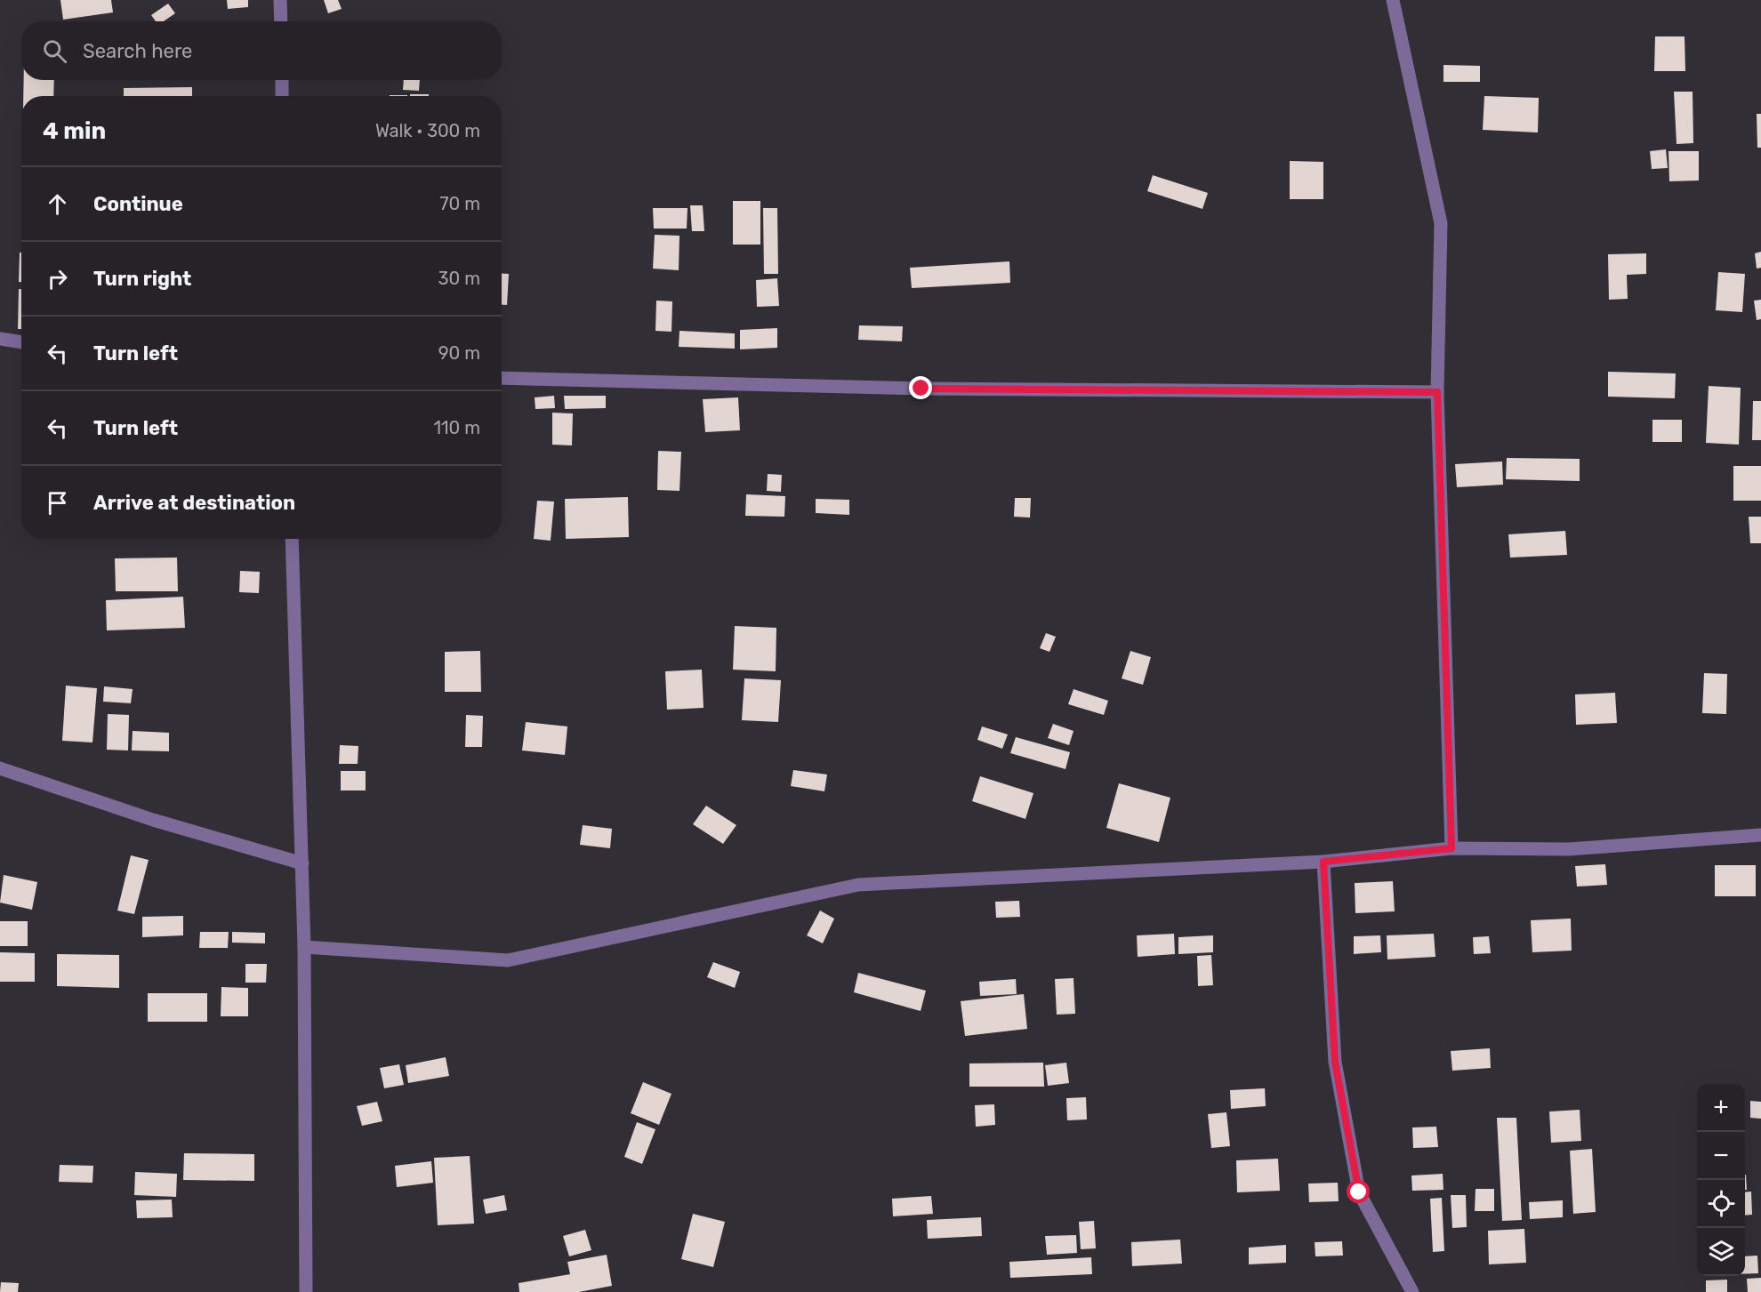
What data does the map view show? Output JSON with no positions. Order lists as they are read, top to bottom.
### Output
{
  "page": {
    "search": "Search here",
    "heading": ["4 min", "Walk · 300 m"],
    "list": [
      ["Continue", "70 m"],
      ["Turn right", "30 m"],
      ["Turn left", "90 m"],
      ["Turn left", "110 m"],
      "Arrive at destination"
    ],
    "map_buttons": ["+", "−"]
  }
}
